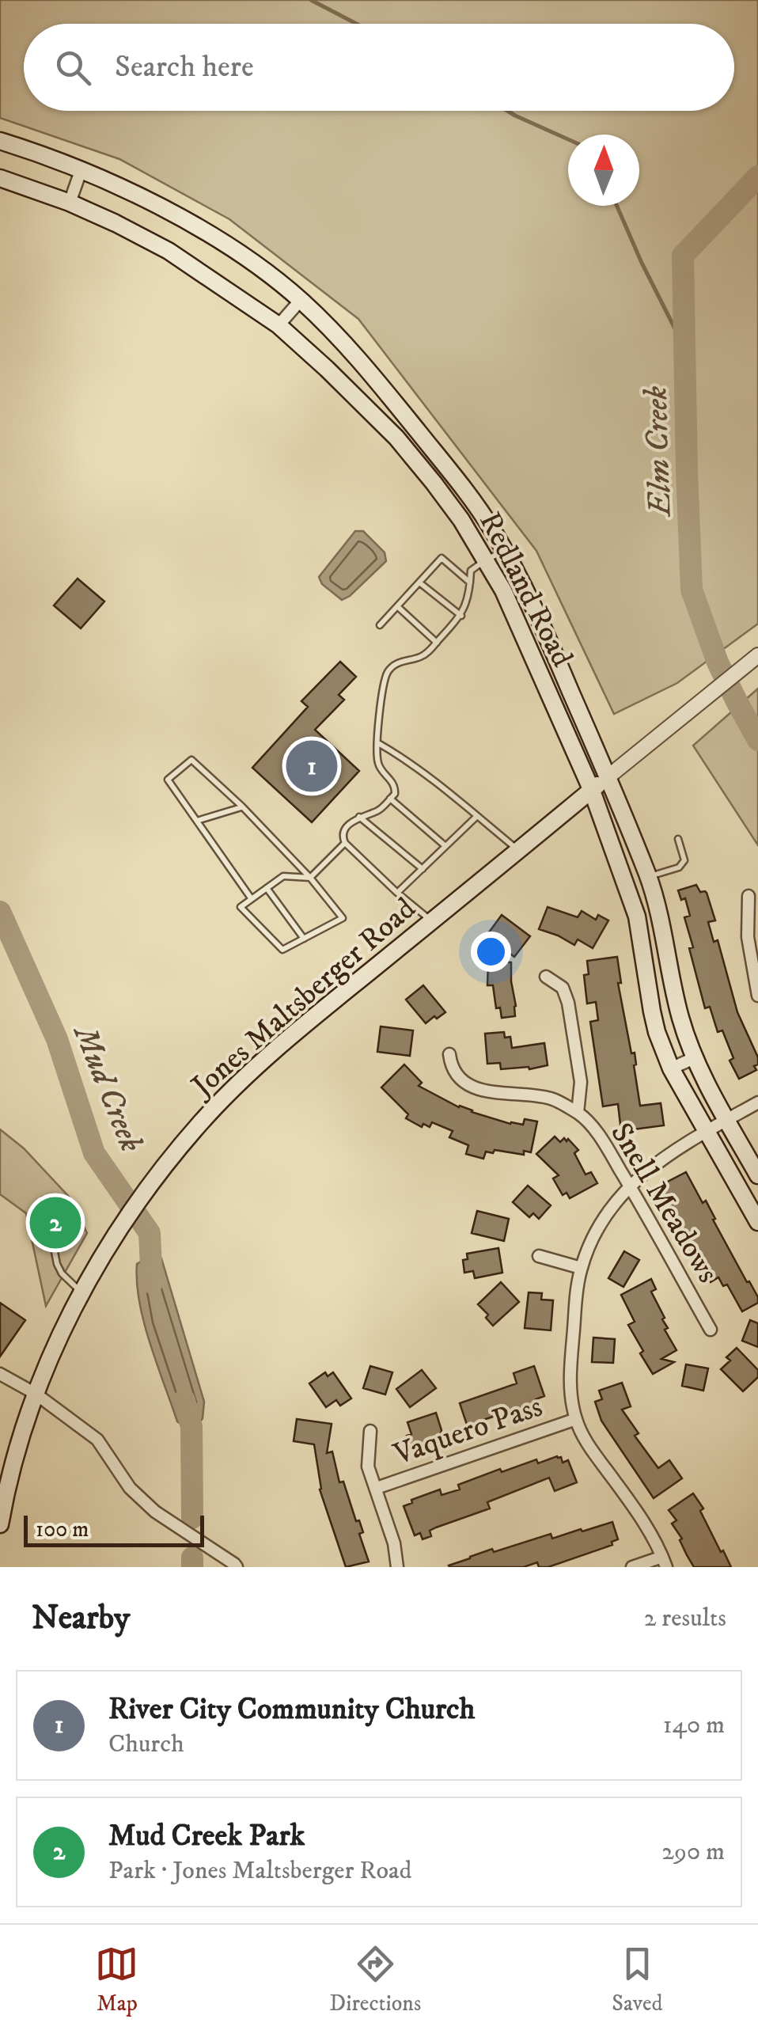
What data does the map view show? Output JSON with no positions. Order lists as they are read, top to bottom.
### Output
{
  "streets": {
    "main road": ["Redland Road", "Jones Maltsberger Road"],
    "street": ["Snell Meadows", "Vaquero Pass"]
  },
  "crossings": [
    ["Redland Road", "Jones Maltsberger Road"]
  ],
  "water": ["Elm Creek", "Mud Creek"],
  "scale_bar": "100 m",
  "north": "top",
  "page": {
    "search": "Search here",
    "pins": ["1", "2"],
    "scale": "100 m",
    "heading": ["Nearby", "2 results"],
    "list": [
      {
        "mark": "1",
        "name": "River City Community Church",
        "note": "Church",
        "value": "140 m"
      },
      {
        "mark": "2",
        "name": "Mud Creek Park",
        "note": "Park · Jones Maltsberger Road",
        "value": "290 m"
      }
    ],
    "nav": ["Map", "Directions", "Saved"]
  }
}
